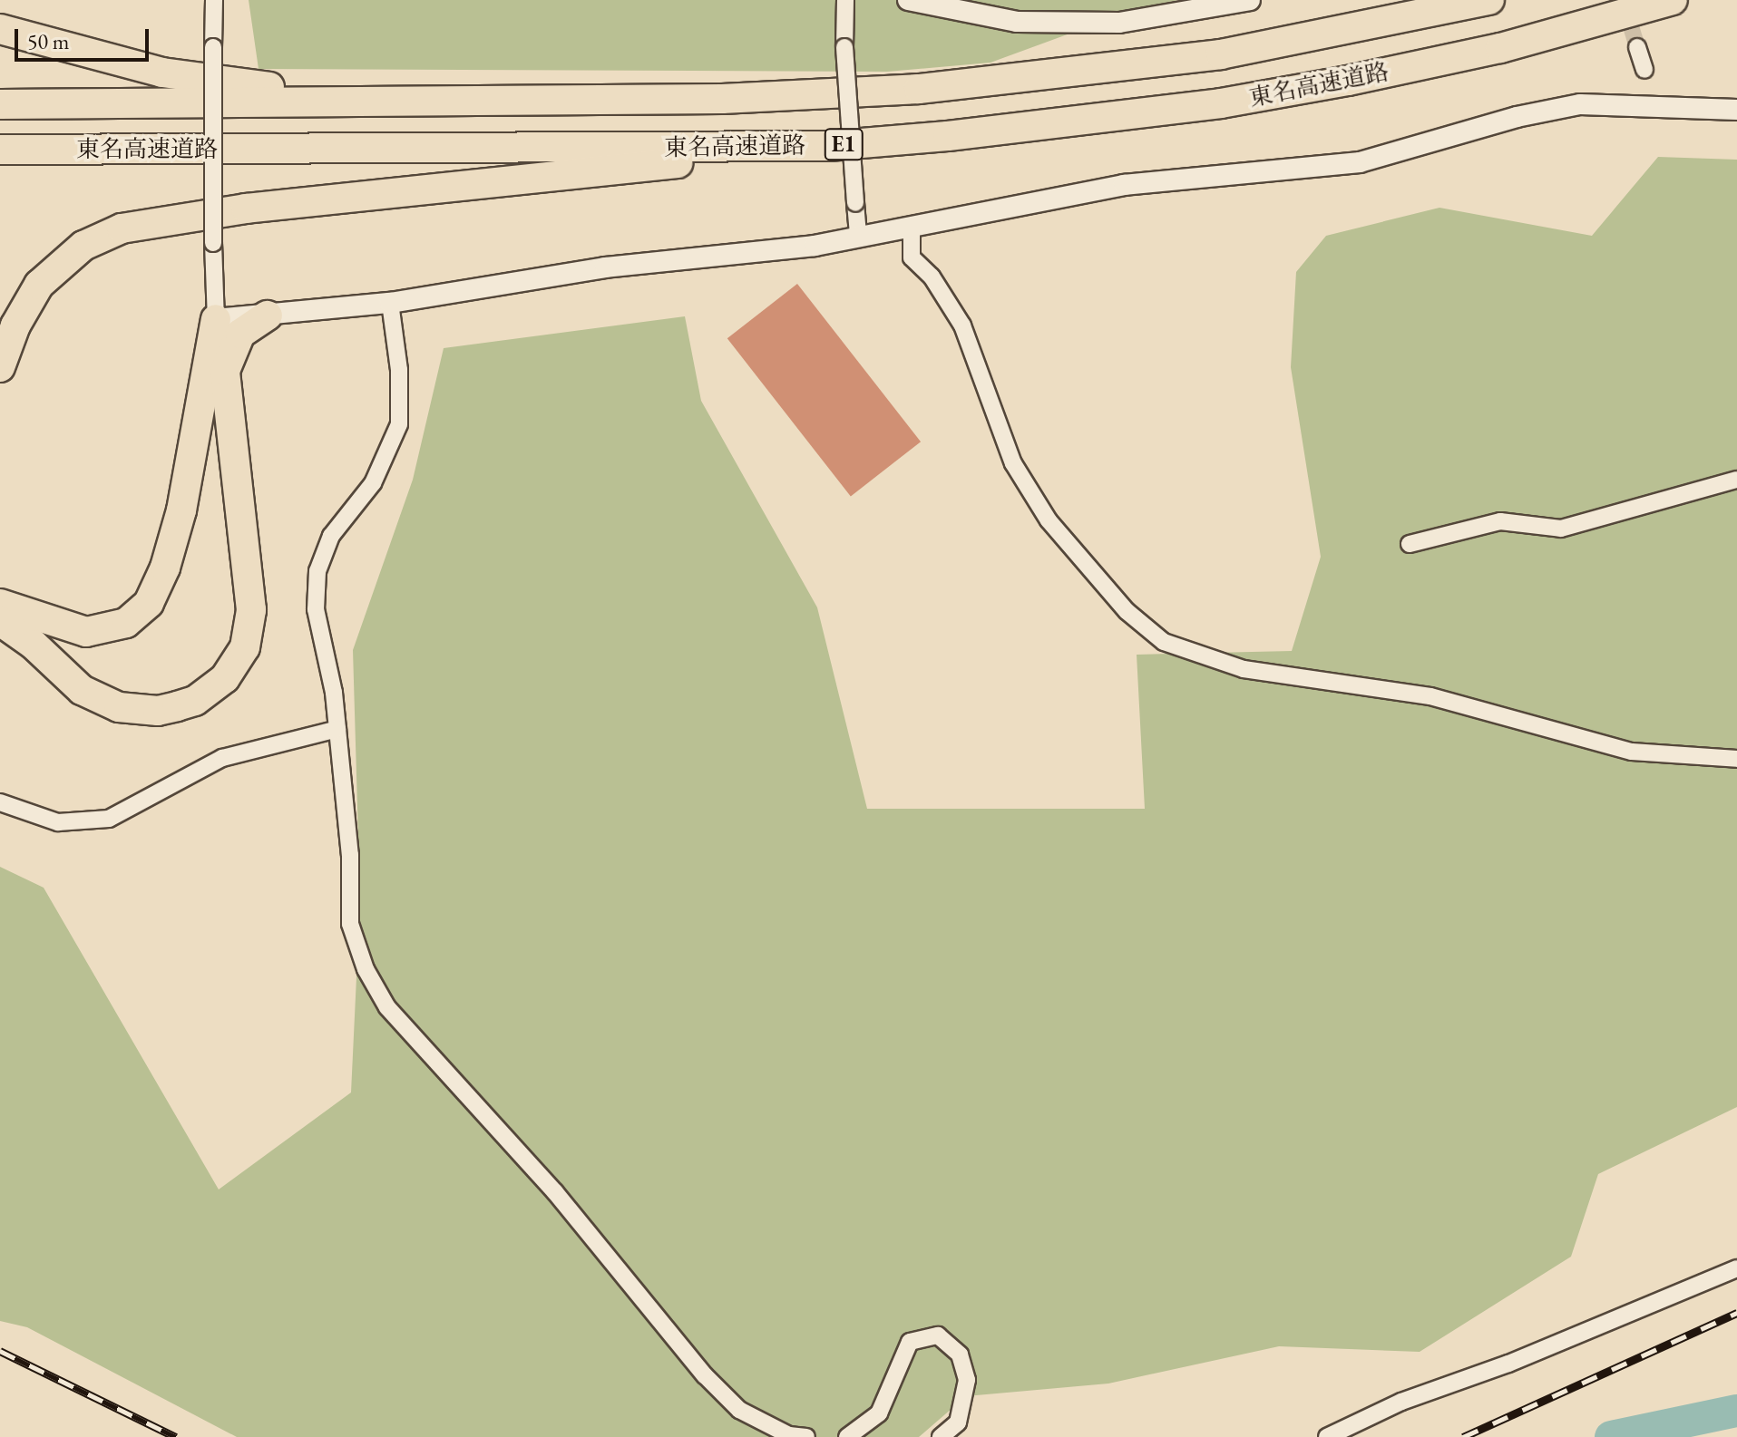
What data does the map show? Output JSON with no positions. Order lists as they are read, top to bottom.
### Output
{
  "streets": {
    "highway": ["東名高速道路", "E1"]
  },
  "scale_bar": "50 m"
}
